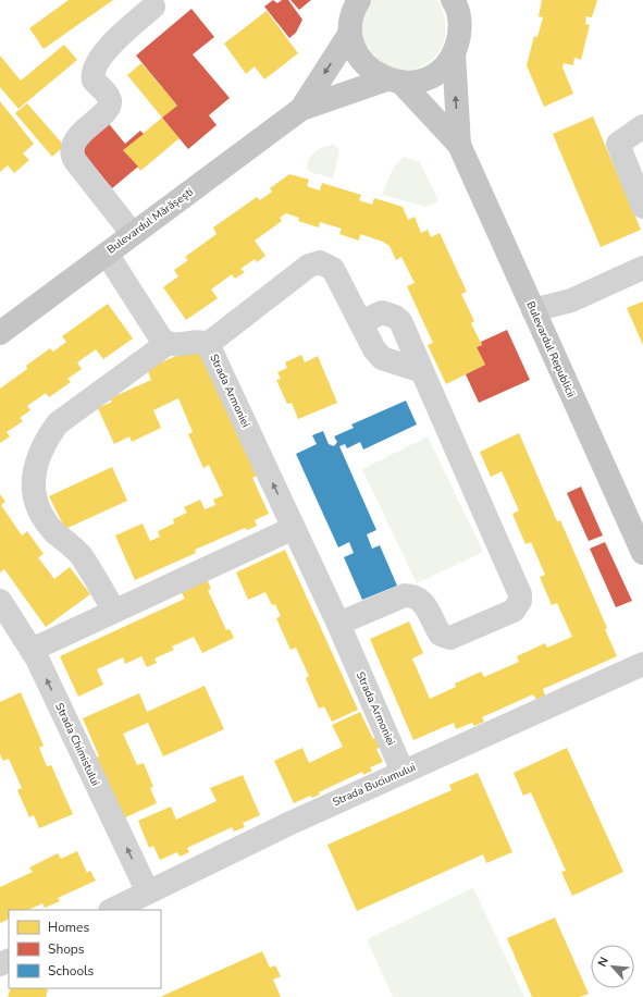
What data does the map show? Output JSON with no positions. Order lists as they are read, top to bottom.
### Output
{
  "streets": {
    "main road": ["Bulevardul Mărășești", "Bulevardul Republicii"],
    "street": ["Strada Armoniei", "Strada Chimistului", "Strada Buciumului"]
  },
  "crossings": [
    ["Strada Armoniei", "Strada Buciumului"],
    ["Strada Chimistului", "Strada Buciumului"]
  ],
  "one_way": ["Strada Armoniei", "Strada Chimistului"],
  "legend": ["Homes", "Shops", "Schools"],
  "north": "top left"
}
